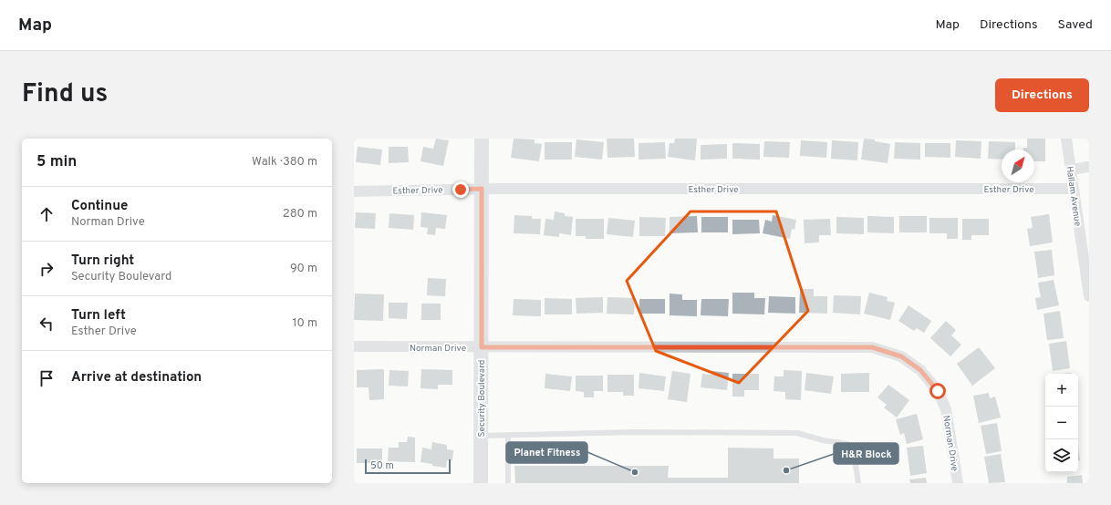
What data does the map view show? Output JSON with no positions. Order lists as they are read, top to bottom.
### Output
{
  "streets": {
    "street": [
      "Esther Drive",
      "Hallam Avenue",
      "Norman Drive",
      "Security Boulevard"
    ]
  },
  "crossings": [
    ["Esther Drive", "Hallam Avenue"],
    ["Esther Drive", "Security Boulevard"],
    ["Norman Drive", "Security Boulevard"]
  ],
  "places": ["H&R Block", "Planet Fitness"],
  "scale_bar": "50 m",
  "north": "top right",
  "page": {
    "header": "Map",
    "nav": ["Map", "Directions", "Saved"],
    "title": "Find us",
    "buttons": "Directions",
    "heading": ["5 min", "Walk · 380 m"],
    "list": [
      ["Continue", "Norman Drive", "280 m"],
      ["Turn right", "Security Boulevard", "90 m"],
      ["Turn left", "Esther Drive", "10 m"],
      "Arrive at destination"
    ],
    "map_buttons": ["+", "−"],
    "scale": "50 m"
  }
}
